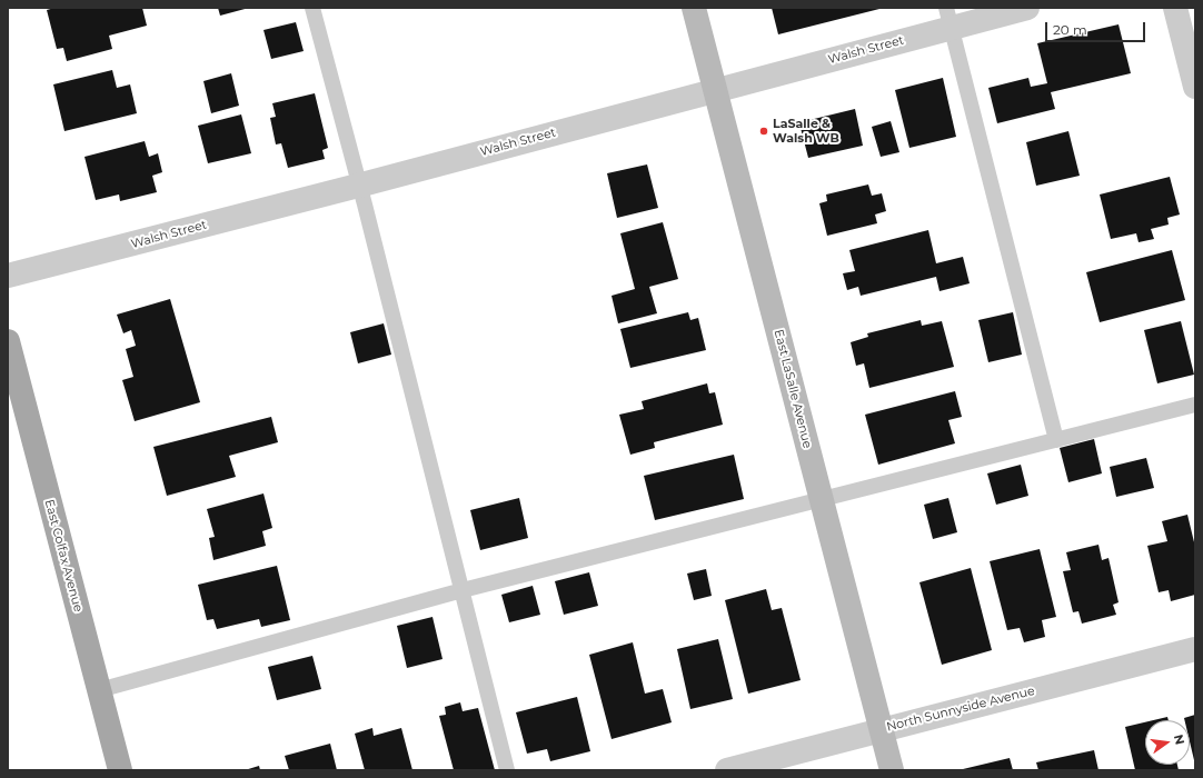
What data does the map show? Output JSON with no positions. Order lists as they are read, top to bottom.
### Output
{
  "streets": {
    "main road": ["East Colfax Avenue"],
    "street": ["Walsh Street", "East LaSalle Avenue", "North Sunnyside Avenue"]
  },
  "crossings": [
    ["Walsh Street", "East LaSalle Avenue"],
    ["East LaSalle Avenue", "North Sunnyside Avenue"]
  ],
  "places": ["LaSalle & Walsh WB"],
  "scale_bar": "20 m",
  "north": "right"
}
